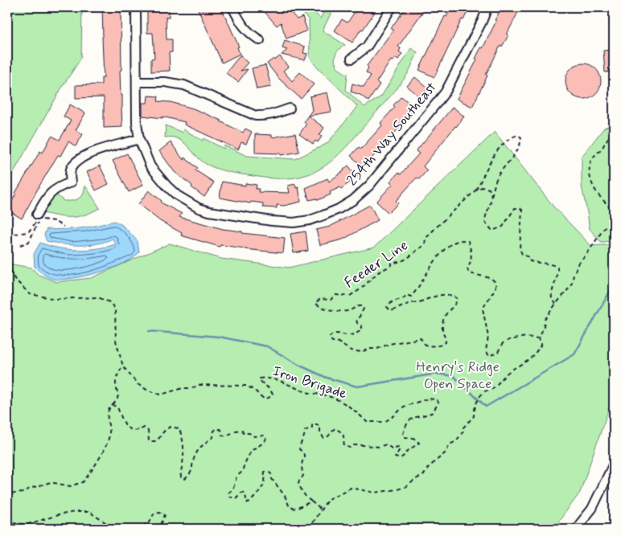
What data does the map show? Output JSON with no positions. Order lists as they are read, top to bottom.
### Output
{
  "streets": {
    "street": ["254th Way Southeast"],
    "path": ["Feeder Line", "Iron Brigade"]
  },
  "parks": ["Henry's Ridge Open Space"]
}
